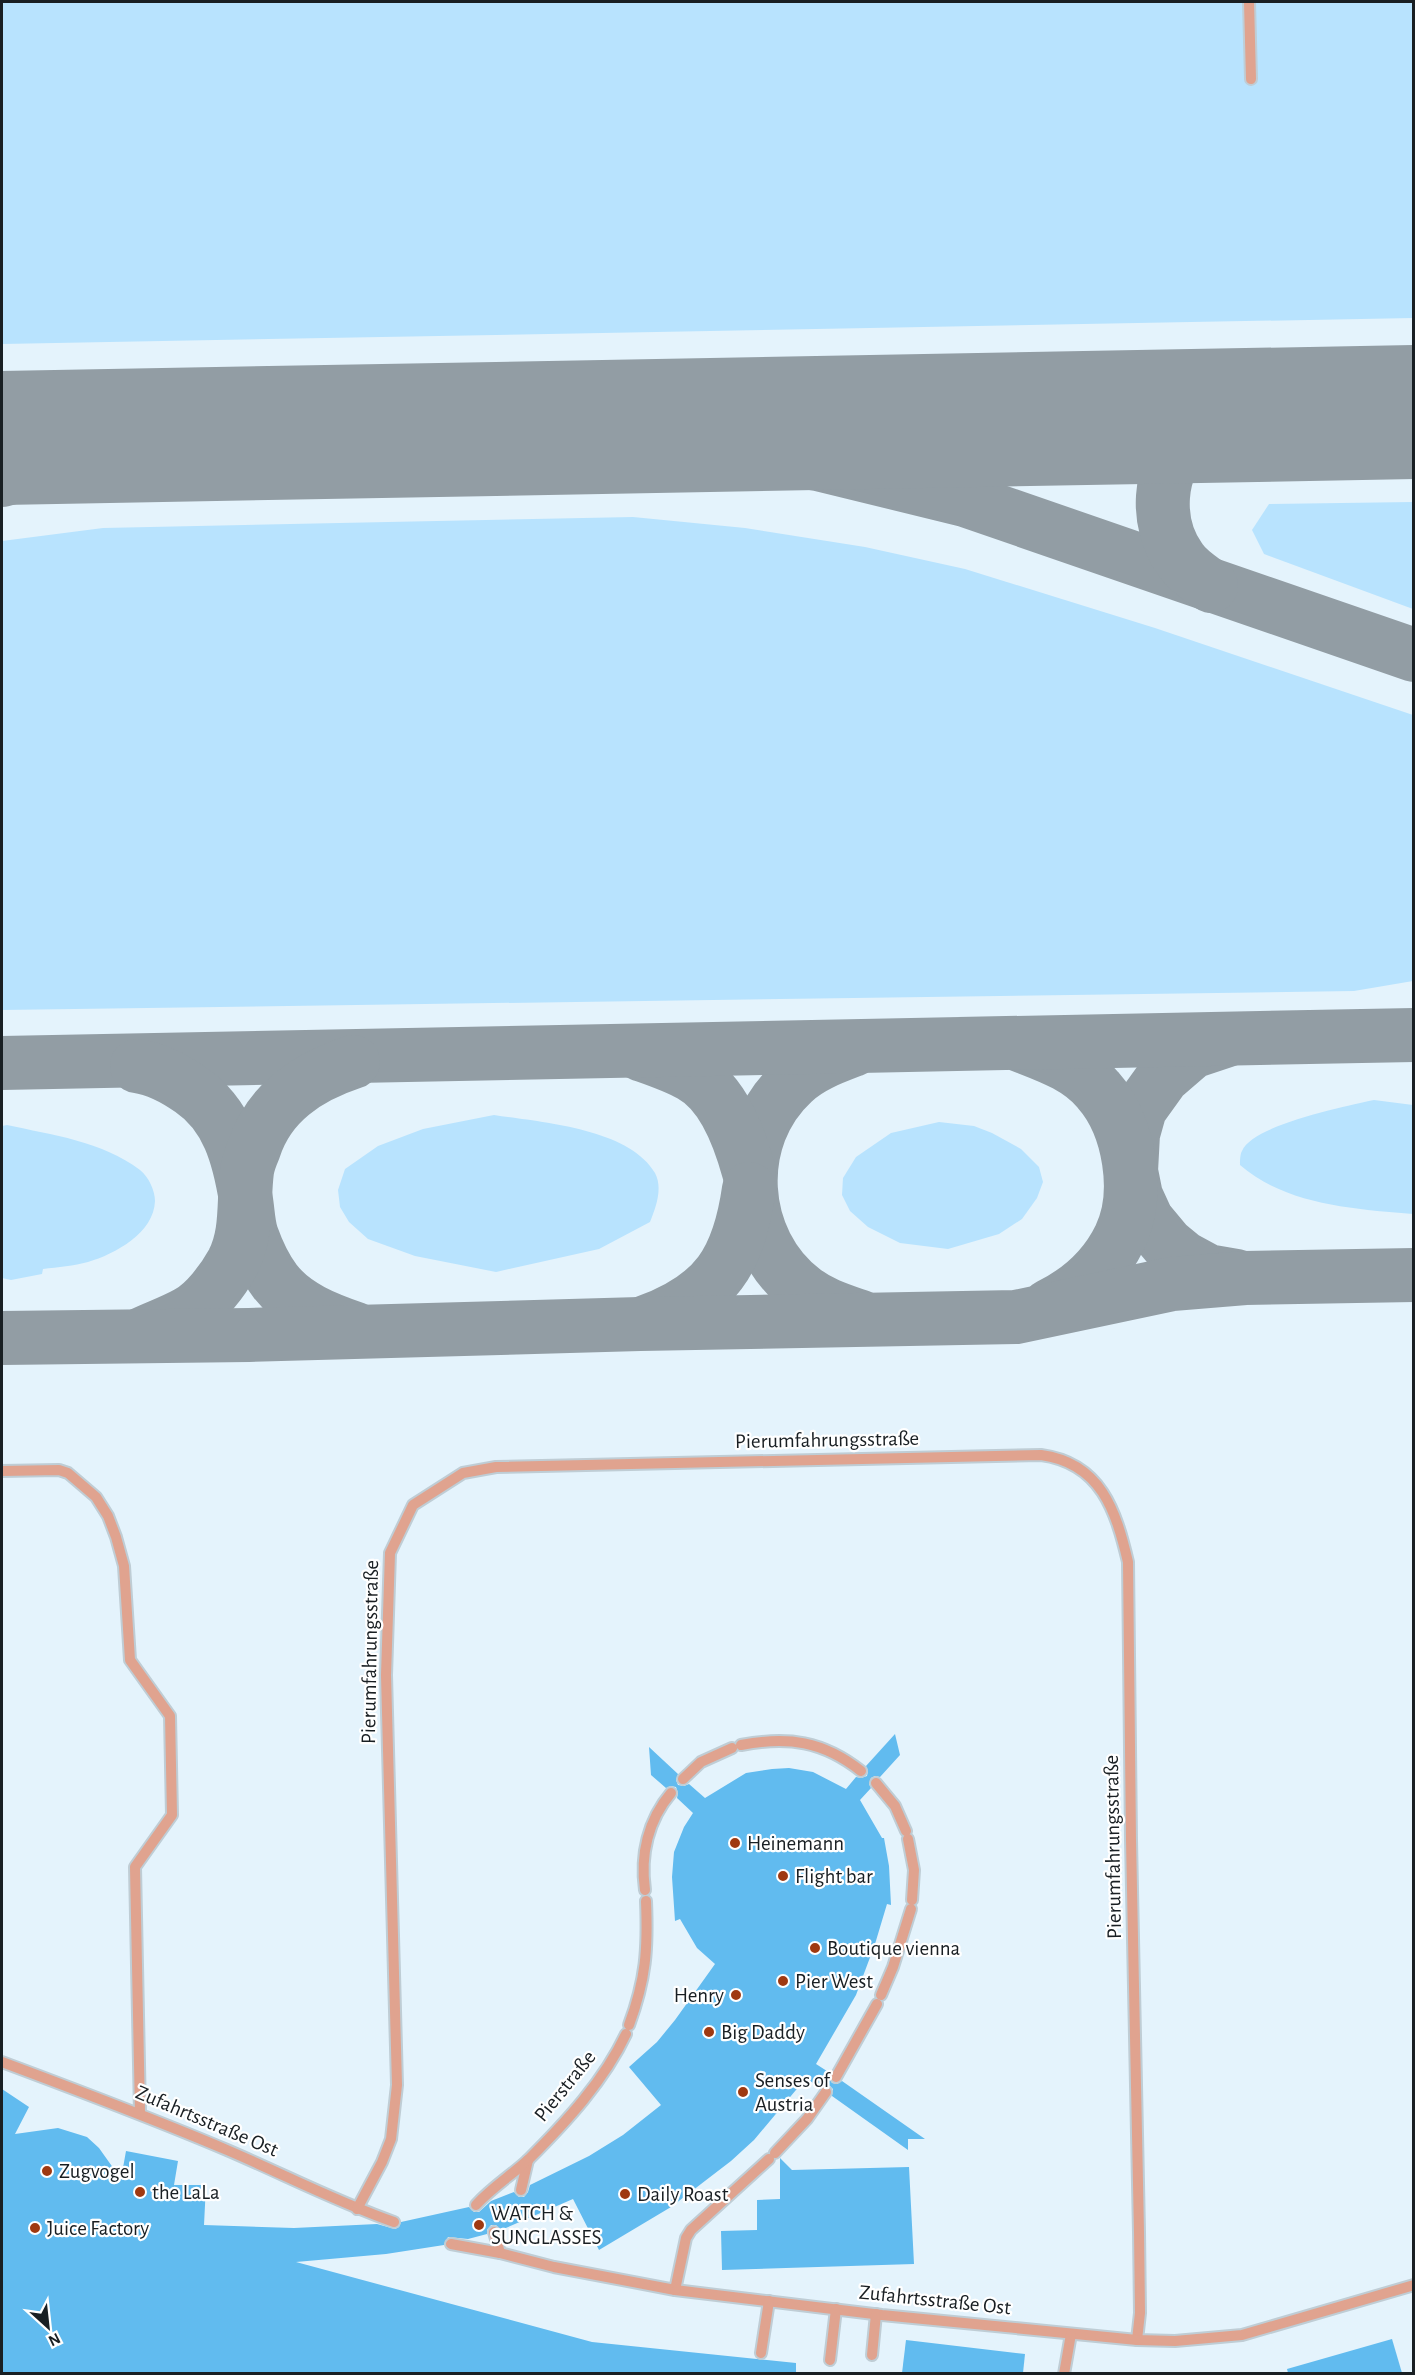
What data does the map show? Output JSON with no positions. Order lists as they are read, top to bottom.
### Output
{
  "streets": {
    "lane": ["Pierumfahrungsstraße", "Pierstraße", "Zufahrtsstraße Ost"]
  },
  "crossings": [
    ["Pierumfahrungsstraße", "Zufahrtsstraße Ost"]
  ],
  "places": [
    "Heinemann",
    "Flight bar",
    "Boutique vienna",
    "Pier West",
    "Henry",
    "Big Daddy",
    "Senses of Austria",
    "Zugvogel",
    "the LaLa",
    "Daily Roast",
    "WATCH & SUNGLASSES",
    "Juice Factory"
  ],
  "north": "bottom right"
}
